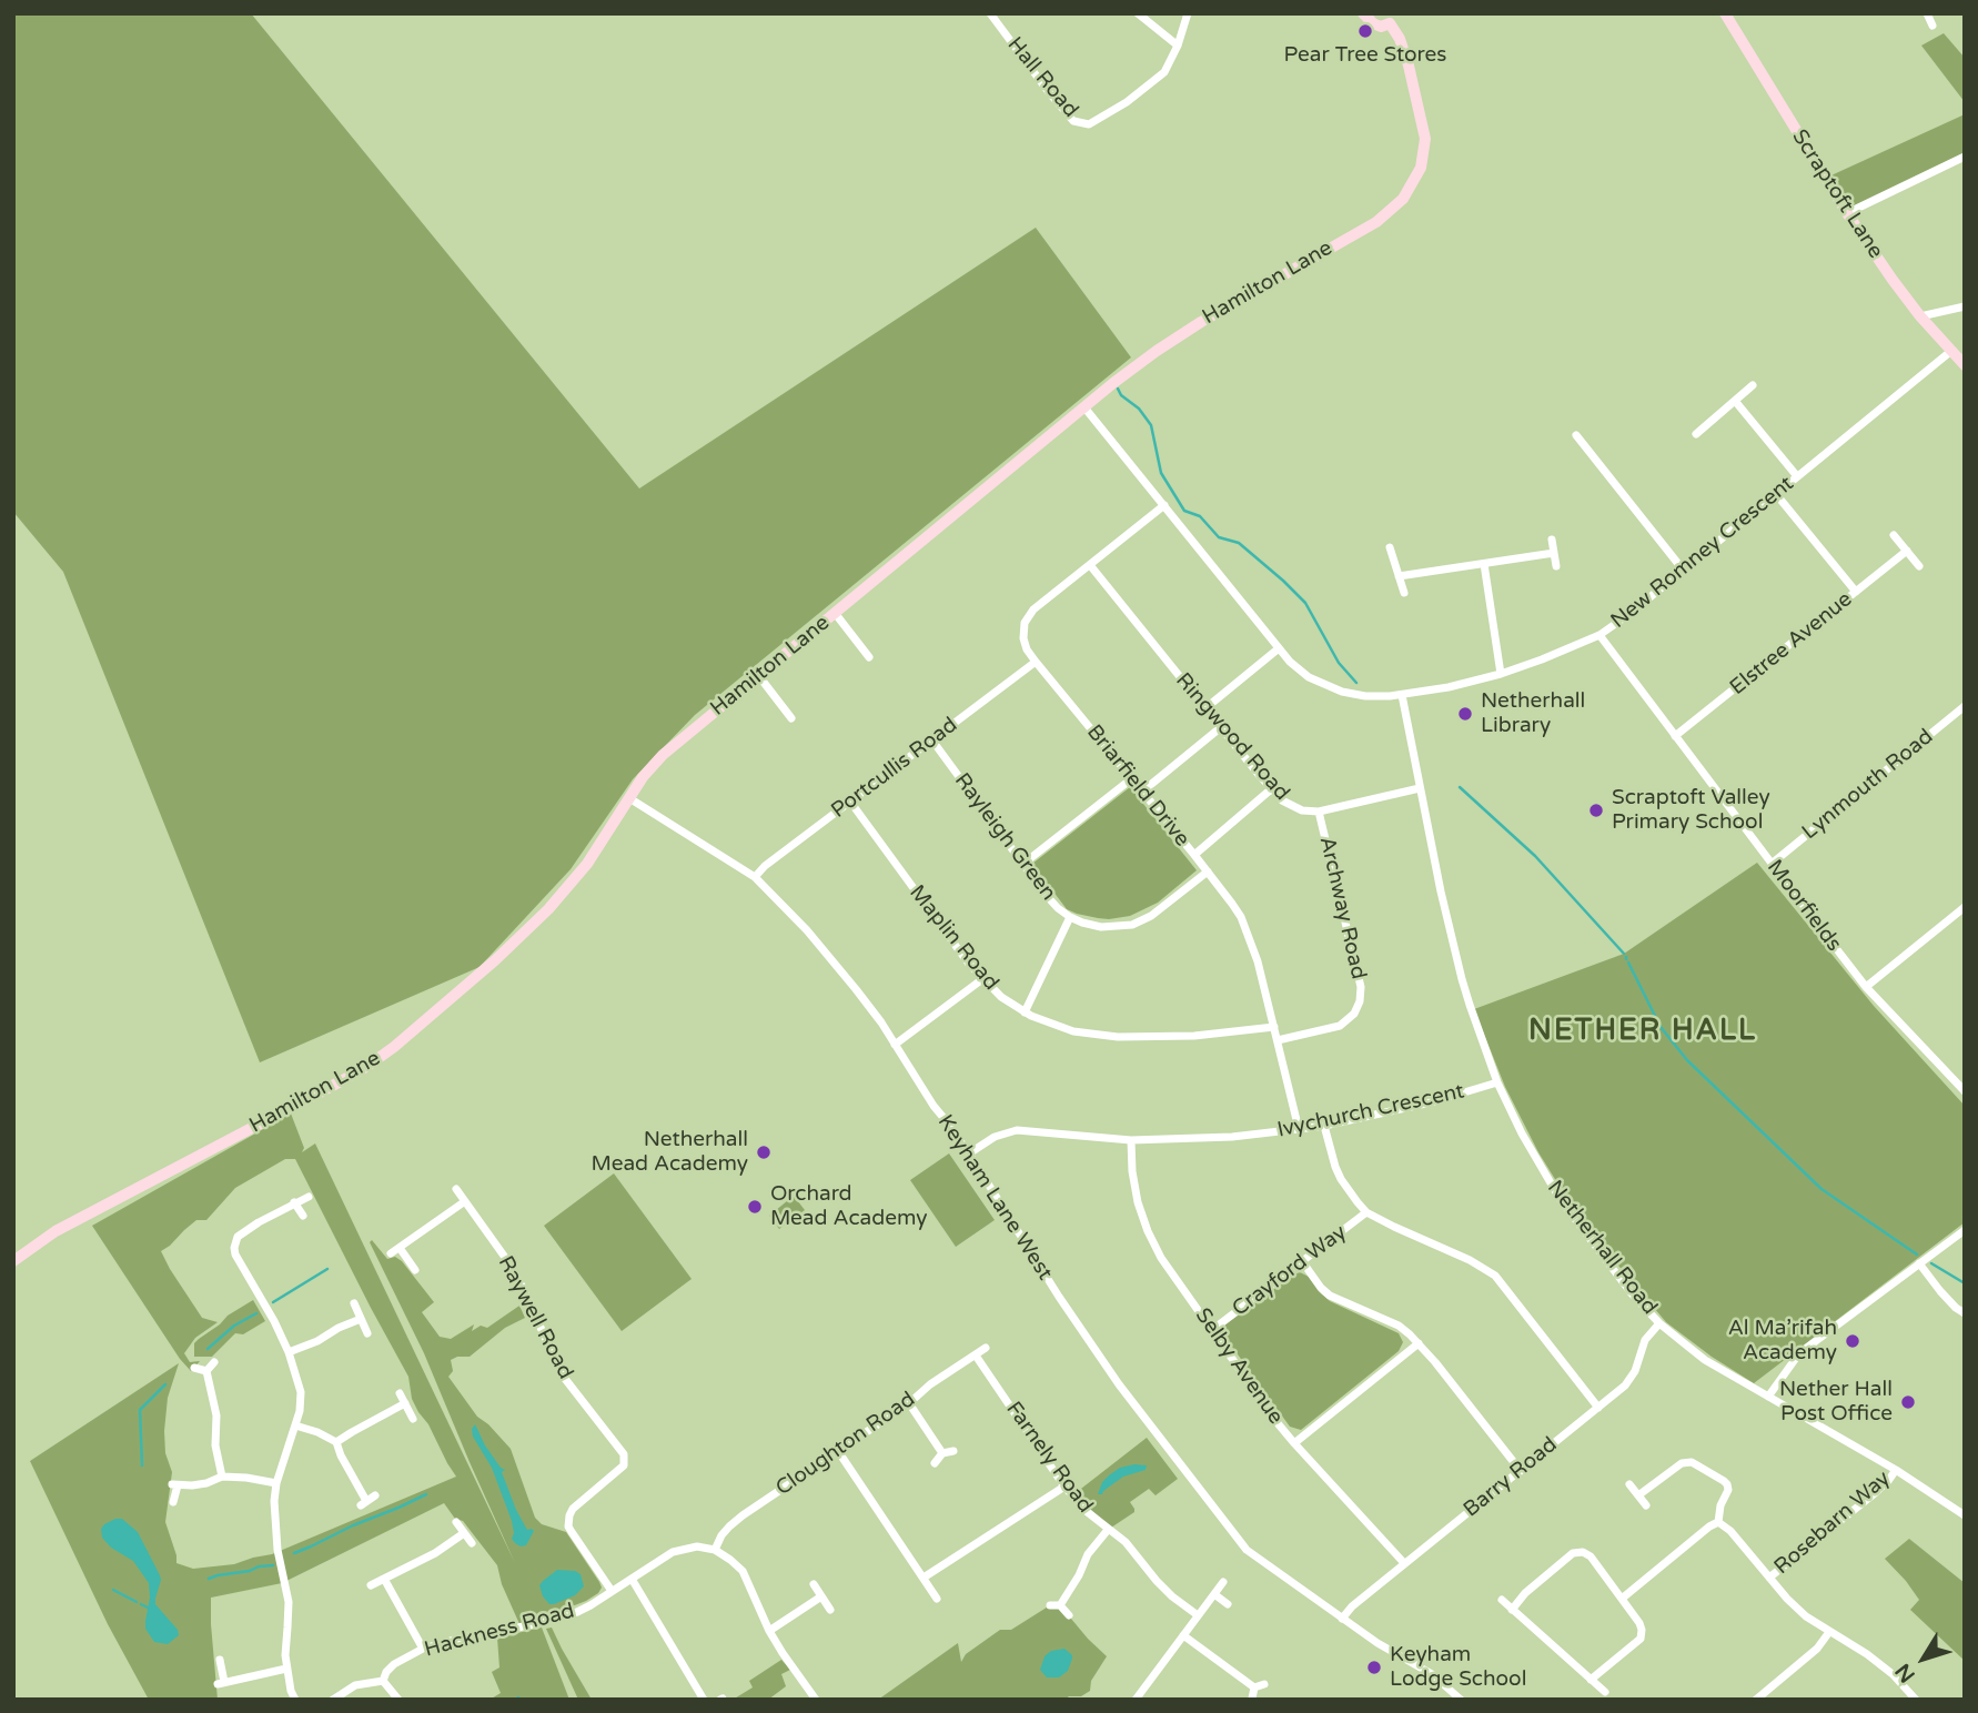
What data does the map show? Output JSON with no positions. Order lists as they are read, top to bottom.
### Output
{
  "streets": {
    "street": [
      "Hall Road",
      "Scraptoft Lane",
      "Hamilton Lane",
      "New Romney Crescent",
      "Elstree Avenue",
      "Ringwood Road",
      "Portcullis Road",
      "Lynmouth Road",
      "Briarfield Drive",
      "Rayleigh Green",
      "Moorfields",
      "Archway Road",
      "Maplin Road",
      "Ivychurch Crescent",
      "Keyham Lane West",
      "Netherhall Road",
      "Crayford Way",
      "Raywell Road",
      "Selby Avenue",
      "Cloughton Road",
      "Farnely Road",
      "Barry Road",
      "Rosebarn Way",
      "Hackness Road"
    ]
  },
  "crossings": [
    ["Scraptoft Lane", "New Romney Crescent"],
    ["Hamilton Lane", "New Romney Crescent"],
    ["Hamilton Lane", "Keyham Lane West"],
    ["New Romney Crescent", "Briarfield Drive"],
    ["New Romney Crescent", "Moorfields"],
    ["New Romney Crescent", "Netherhall Road"],
    ["Elstree Avenue", "Moorfields"],
    ["Ringwood Road", "Briarfield Drive"],
    ["Ringwood Road", "Archway Road"],
    ["Ringwood Road", "Netherhall Road"],
    ["Portcullis Road", "Briarfield Drive"],
    ["Portcullis Road", "Rayleigh Green"],
    ["Portcullis Road", "Maplin Road"],
    ["Portcullis Road", "Keyham Lane West"],
    ["Lynmouth Road", "Moorfields"],
    ["Briarfield Drive", "Rayleigh Green"],
    ["Briarfield Drive", "Archway Road"],
    ["Briarfield Drive", "Maplin Road"],
    ["Briarfield Drive", "Ivychurch Crescent"],
    ["Ivychurch Crescent", "Keyham Lane West"],
    ["Ivychurch Crescent", "Netherhall Road"],
    ["Ivychurch Crescent", "Selby Avenue"],
    ["Keyham Lane West", "Barry Road"],
    ["Netherhall Road", "Barry Road"],
    ["Netherhall Road", "Rosebarn Way"],
    ["Crayford Way", "Selby Avenue"],
    ["Raywell Road", "Hackness Road"],
    ["Selby Avenue", "Barry Road"],
    ["Cloughton Road", "Farnely Road"],
    ["Cloughton Road", "Hackness Road"]
  ],
  "districts": ["NETHER HALL"],
  "places": [
    "Pear Tree Stores",
    "Netherhall Library",
    "Scraptoft Valley Primary School",
    "Netherhall Mead Academy",
    "Orchard Mead Academy",
    "Al Ma’rifah Academy",
    "Nether Hall Post Office",
    "Keyham Lodge School"
  ],
  "north": "bottom left"
}
